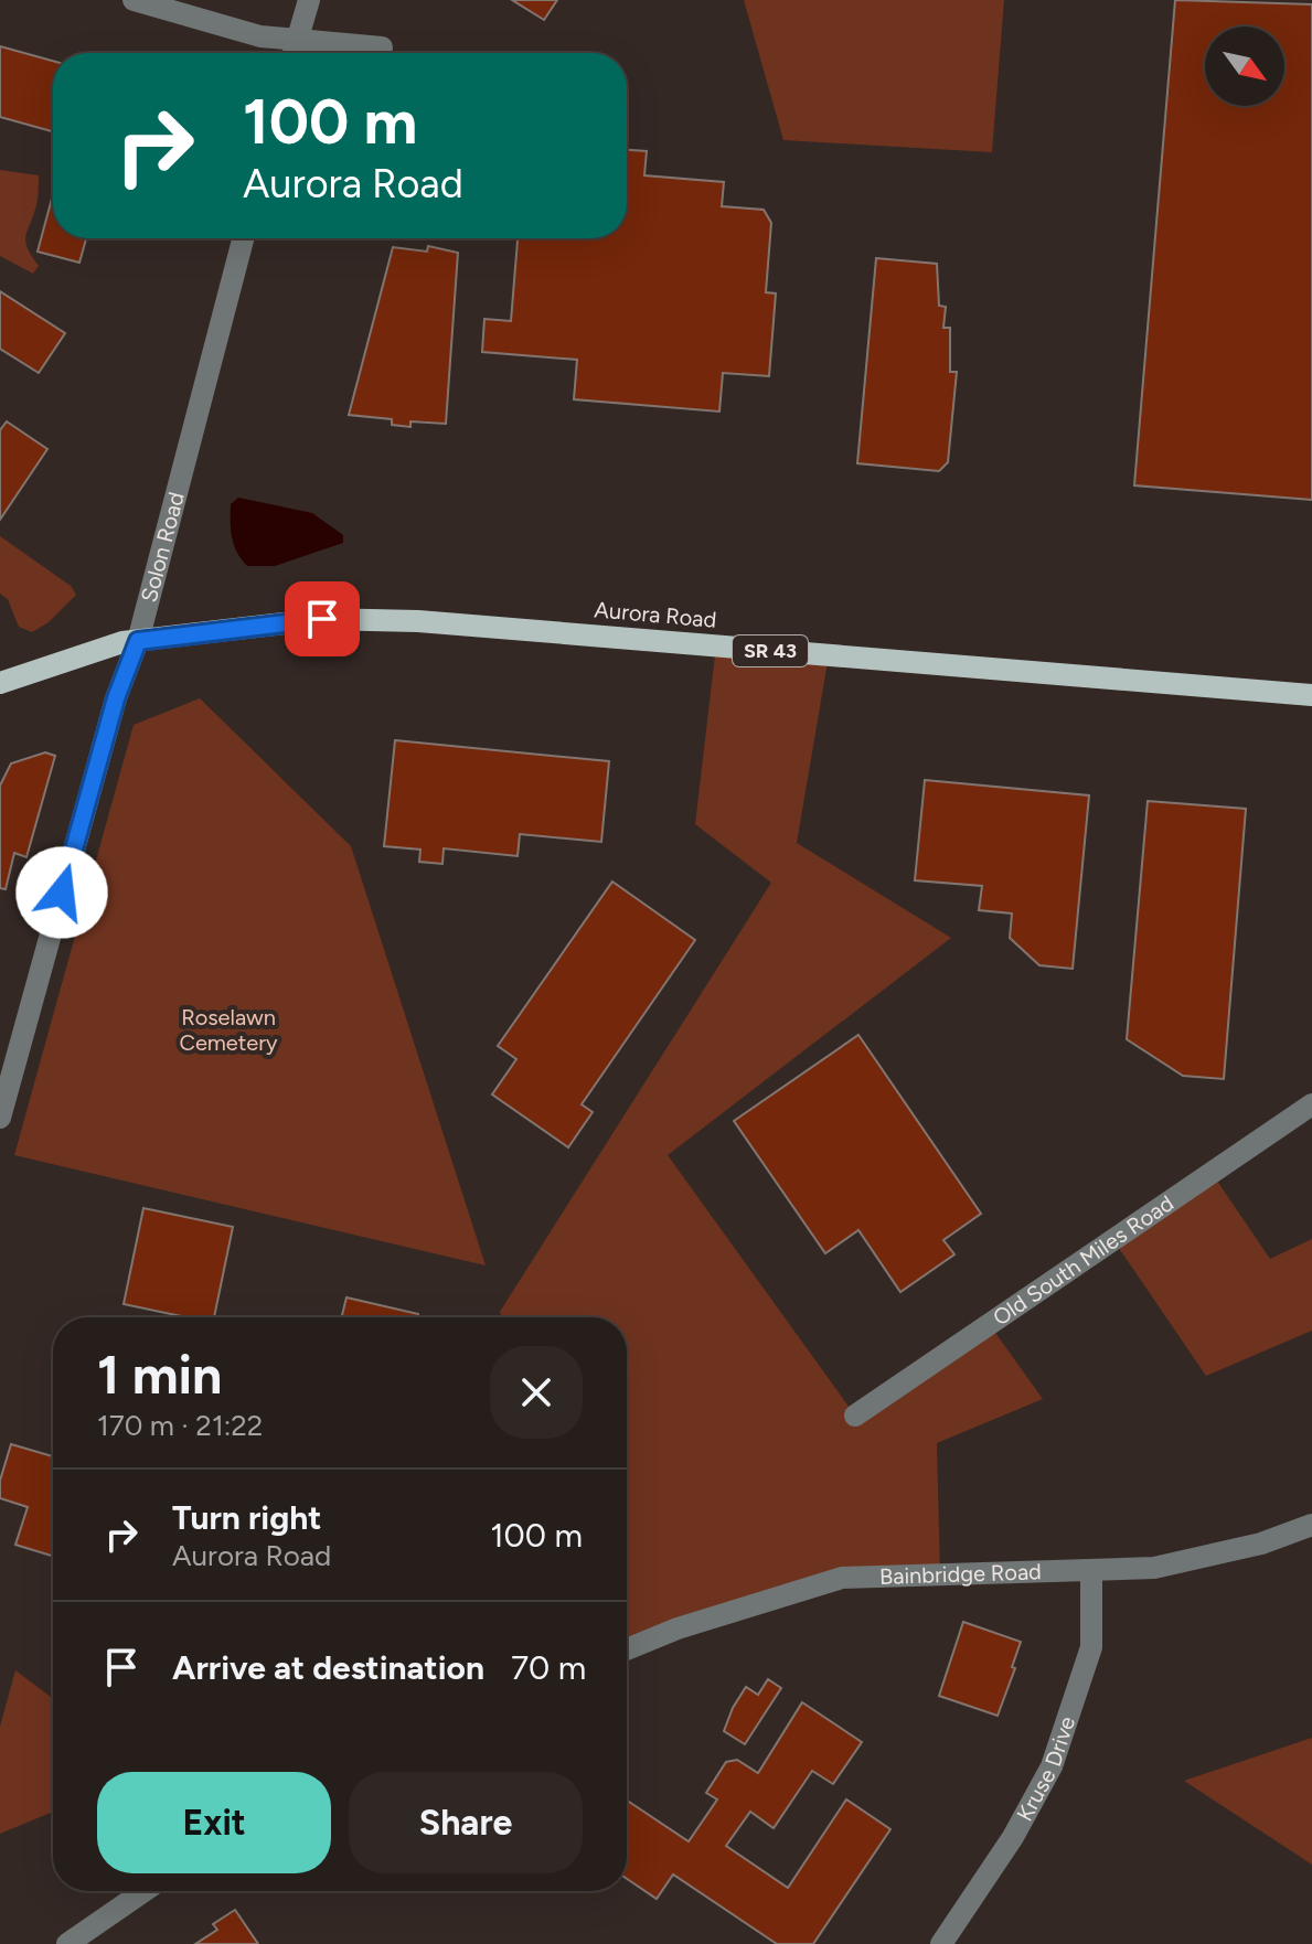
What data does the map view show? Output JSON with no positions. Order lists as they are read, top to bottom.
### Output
{
  "streets": {
    "main road": ["Aurora Road", "SR 43"],
    "street": [
      "Solon Road",
      "Old South Miles Road",
      "Bainbridge Road",
      "Kruse Drive"
    ]
  },
  "crossings": [
    ["Solon Road", "Aurora Road"],
    ["Bainbridge Road", "Kruse Drive"]
  ],
  "parks": ["Roselawn Cemetery"],
  "north": "bottom right",
  "page": {
    "turn": ["100 m", "Aurora Road"],
    "heading": ["1 min", "170 m · 21:22"],
    "list": [
      {
        "name": "Turn right",
        "note": "Aurora Road",
        "value": "100 m"
      },
      {
        "name": "Arrive at destination",
        "value": "70 m"
      }
    ],
    "buttons": ["Exit", "Share"]
  }
}
